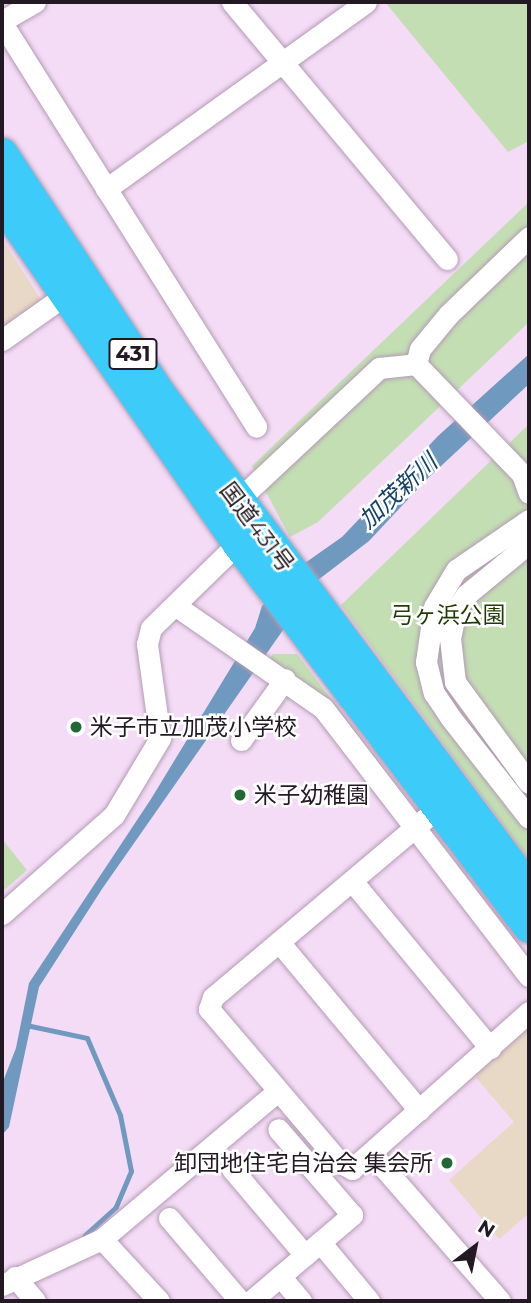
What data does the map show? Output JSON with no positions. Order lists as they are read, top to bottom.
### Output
{
  "streets": {
    "highway": ["431", "国道431号"]
  },
  "water": ["加茂新川"],
  "parks": ["弓ヶ浜公園"],
  "places": ["米子市立加茂小学校", "米子幼稚園", "卸団地住宅自治会 集会所"],
  "north": "top right"
}
